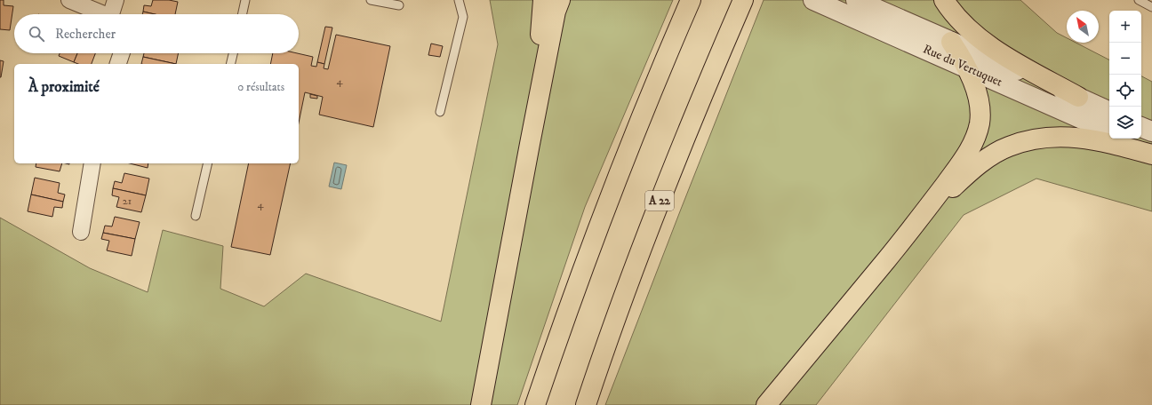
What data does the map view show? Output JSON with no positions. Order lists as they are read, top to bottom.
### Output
{
  "streets": {
    "highway": ["A 22"],
    "street": ["Rue du Vertuquet"]
  },
  "house_numbers": ["4", "21", "4"],
  "north": "top left",
  "page": {
    "map_buttons": ["+", "−"],
    "search": "Rechercher",
    "heading": ["À proximité", "0 résultats"]
  }
}
